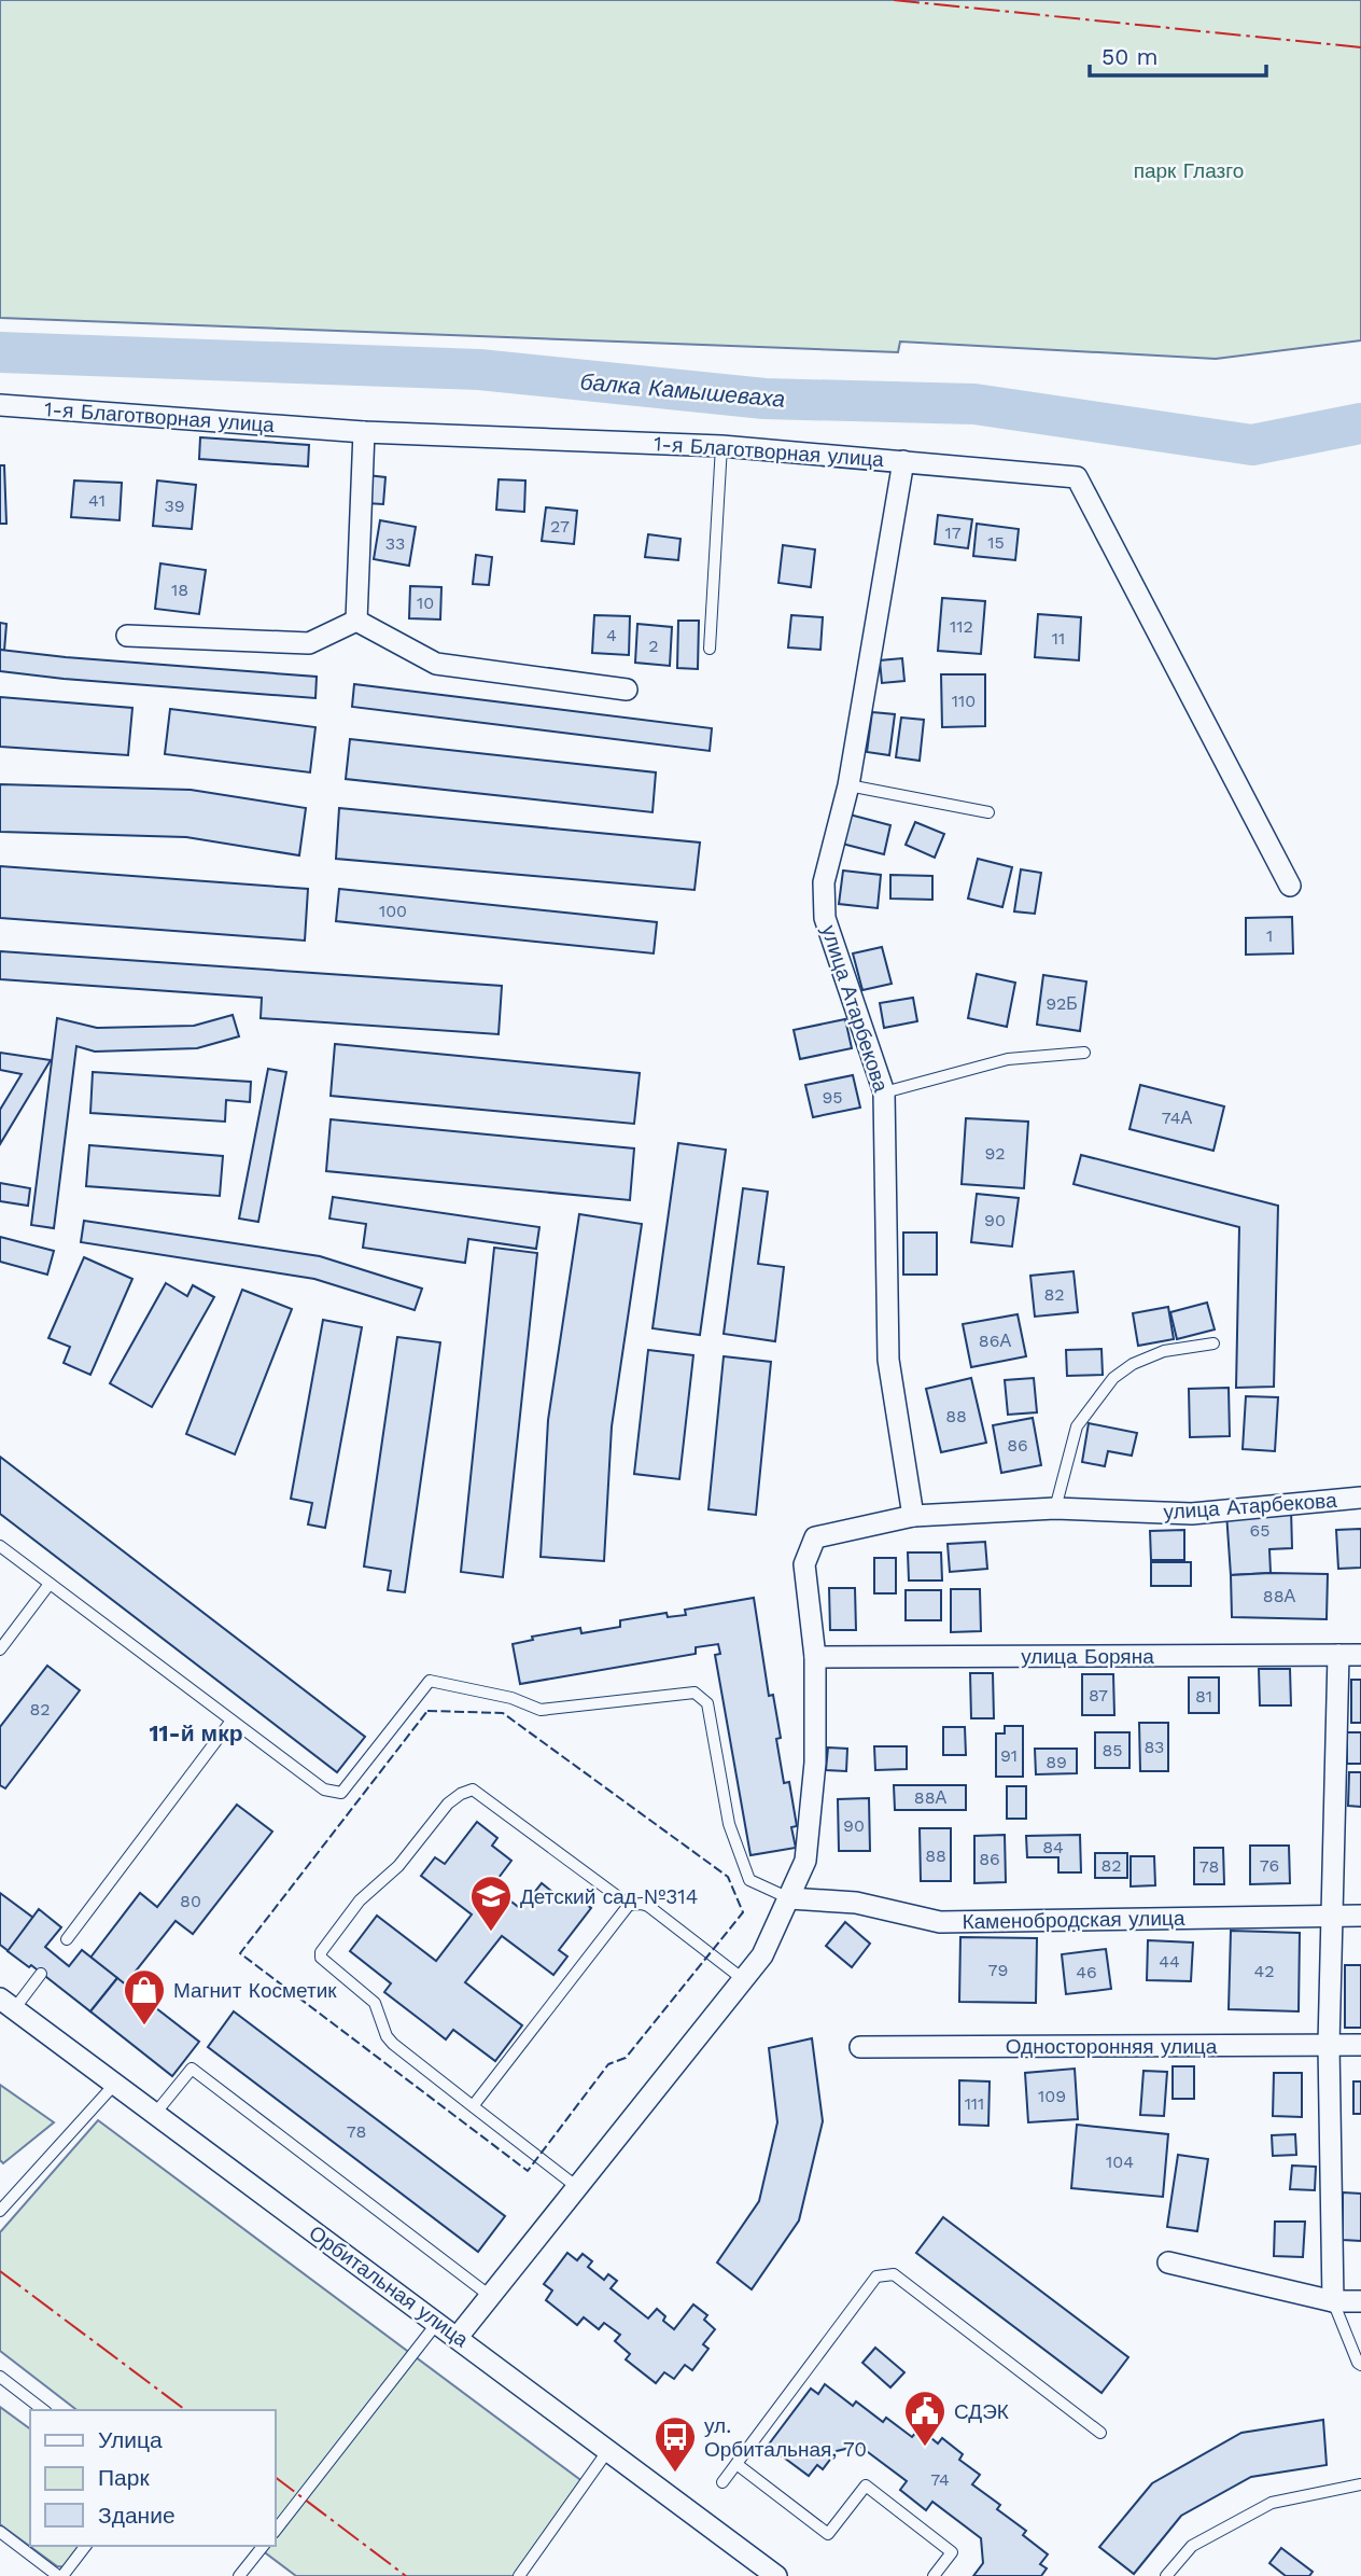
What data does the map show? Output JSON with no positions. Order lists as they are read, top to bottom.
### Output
{
  "streets": {
    "street": [
      "1-я Благотворная улица",
      "улица Атарбекова",
      "улица Боряна",
      "Каменобродская улица",
      "Односторонняя улица",
      "Орбитальная улица"
    ]
  },
  "crossings": [
    ["1-я Благотворная улица", "улица Атарбекова"],
    ["улица Атарбекова", "улица Боряна"]
  ],
  "districts": ["11-й мкр"],
  "water": ["балка Камышеваха"],
  "parks": ["парк Глазго"],
  "places": {
    "school or university": ["Детский сад №314"],
    "shop": ["Магнит Косметик"],
    "public building": ["СДЭК"],
    "bus stop": ["ул. Орбитальная, 70"]
  },
  "house_numbers": [
    "41",
    "39",
    "27",
    "17",
    "15",
    "33",
    "18",
    "10",
    "112",
    "4",
    "11",
    "2",
    "110",
    "100",
    "1",
    "92Б",
    "95",
    "74А",
    "92",
    "90",
    "82",
    "86А",
    "88",
    "86",
    "65",
    "88А",
    "87",
    "81",
    "82",
    "83",
    "85",
    "91",
    "89",
    "88А",
    "90",
    "84",
    "88",
    "86",
    "82",
    "76",
    "78",
    "80",
    "44",
    "79",
    "42",
    "46",
    "109",
    "111",
    "78",
    "104",
    "74"
  ],
  "legend": ["Улица", "Парк", "Здание"],
  "scale_bar": "50 m"
}
